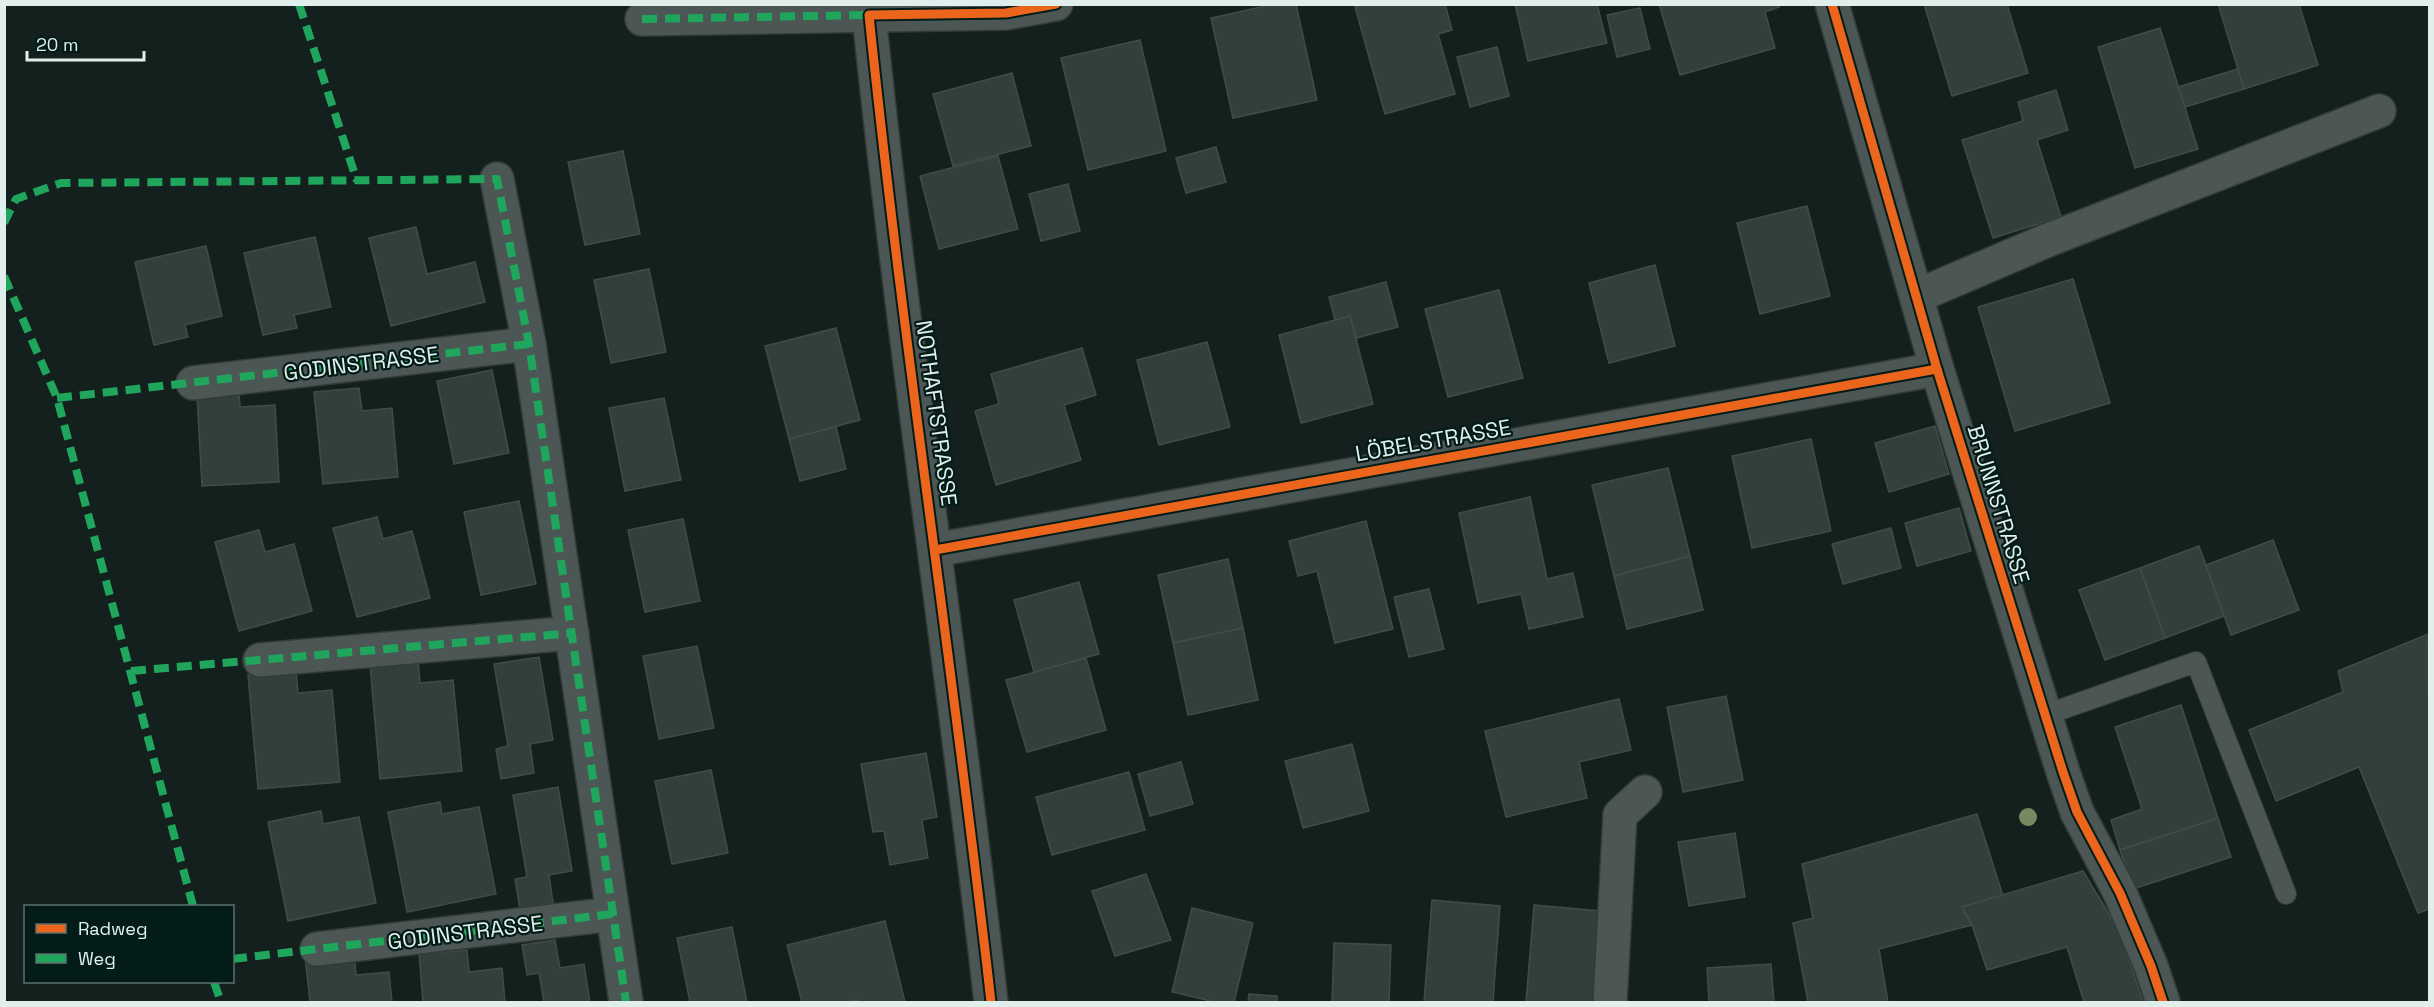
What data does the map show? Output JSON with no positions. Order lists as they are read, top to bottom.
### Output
{
  "streets": {
    "street": [
      "GODINSTRASSE",
      "NOTHAFTSTRASSE",
      "LÖBELSTRASSE",
      "BRUNNSTRASSE"
    ]
  },
  "crossings": [
    ["NOTHAFTSTRASSE", "LÖBELSTRASSE"],
    ["LÖBELSTRASSE", "BRUNNSTRASSE"]
  ],
  "legend": ["Radweg", "Weg"],
  "scale_bar": "20 m"
}
